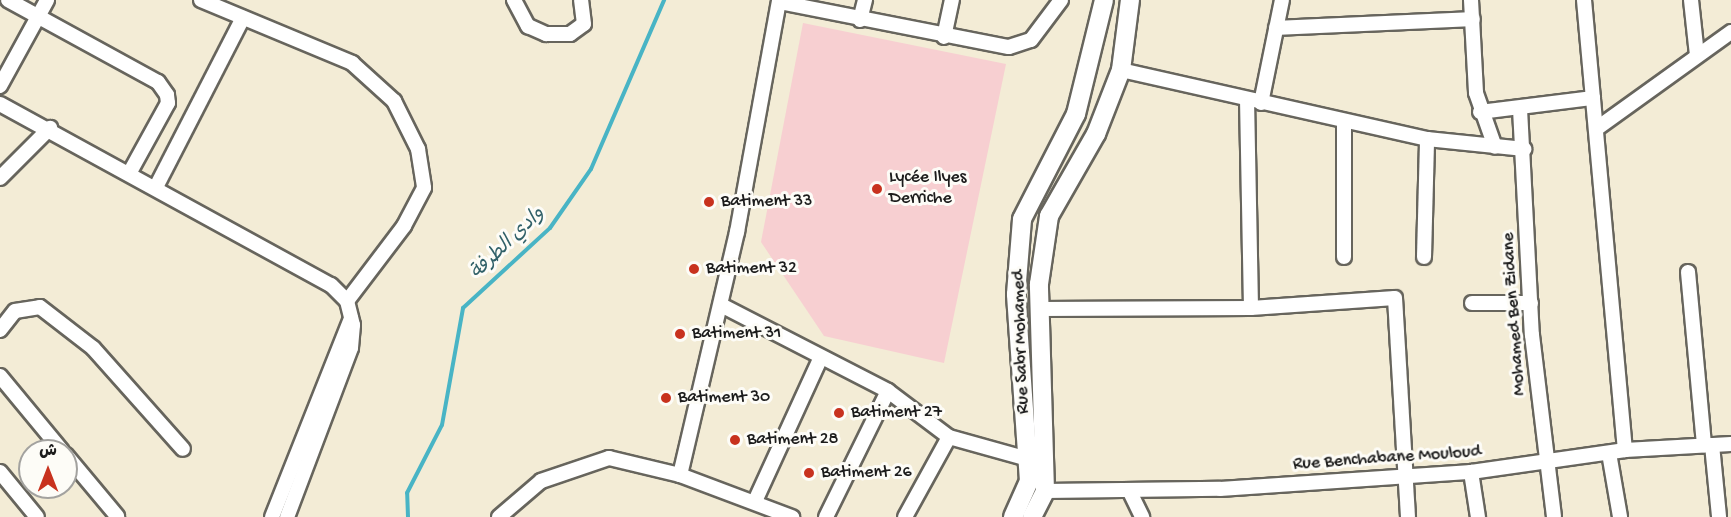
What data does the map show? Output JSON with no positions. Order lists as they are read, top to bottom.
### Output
{
  "streets": {
    "main road": ["Rue Sabr Mohamed"],
    "street": ["Mohamed Ben Zidane", "Rue Benchabane Mouloud"]
  },
  "crossings": [
    ["Mohamed Ben Zidane", "Rue Benchabane Mouloud"]
  ],
  "water": ["وادي الطرفة"],
  "places": [
    "Lycée Ilyes Derriche",
    "Batiment 33",
    "Batiment 32",
    "Batiment 31",
    "Batiment 30",
    "Batiment 27",
    "Batiment 28",
    "Batiment 26"
  ],
  "north": "top"
}
